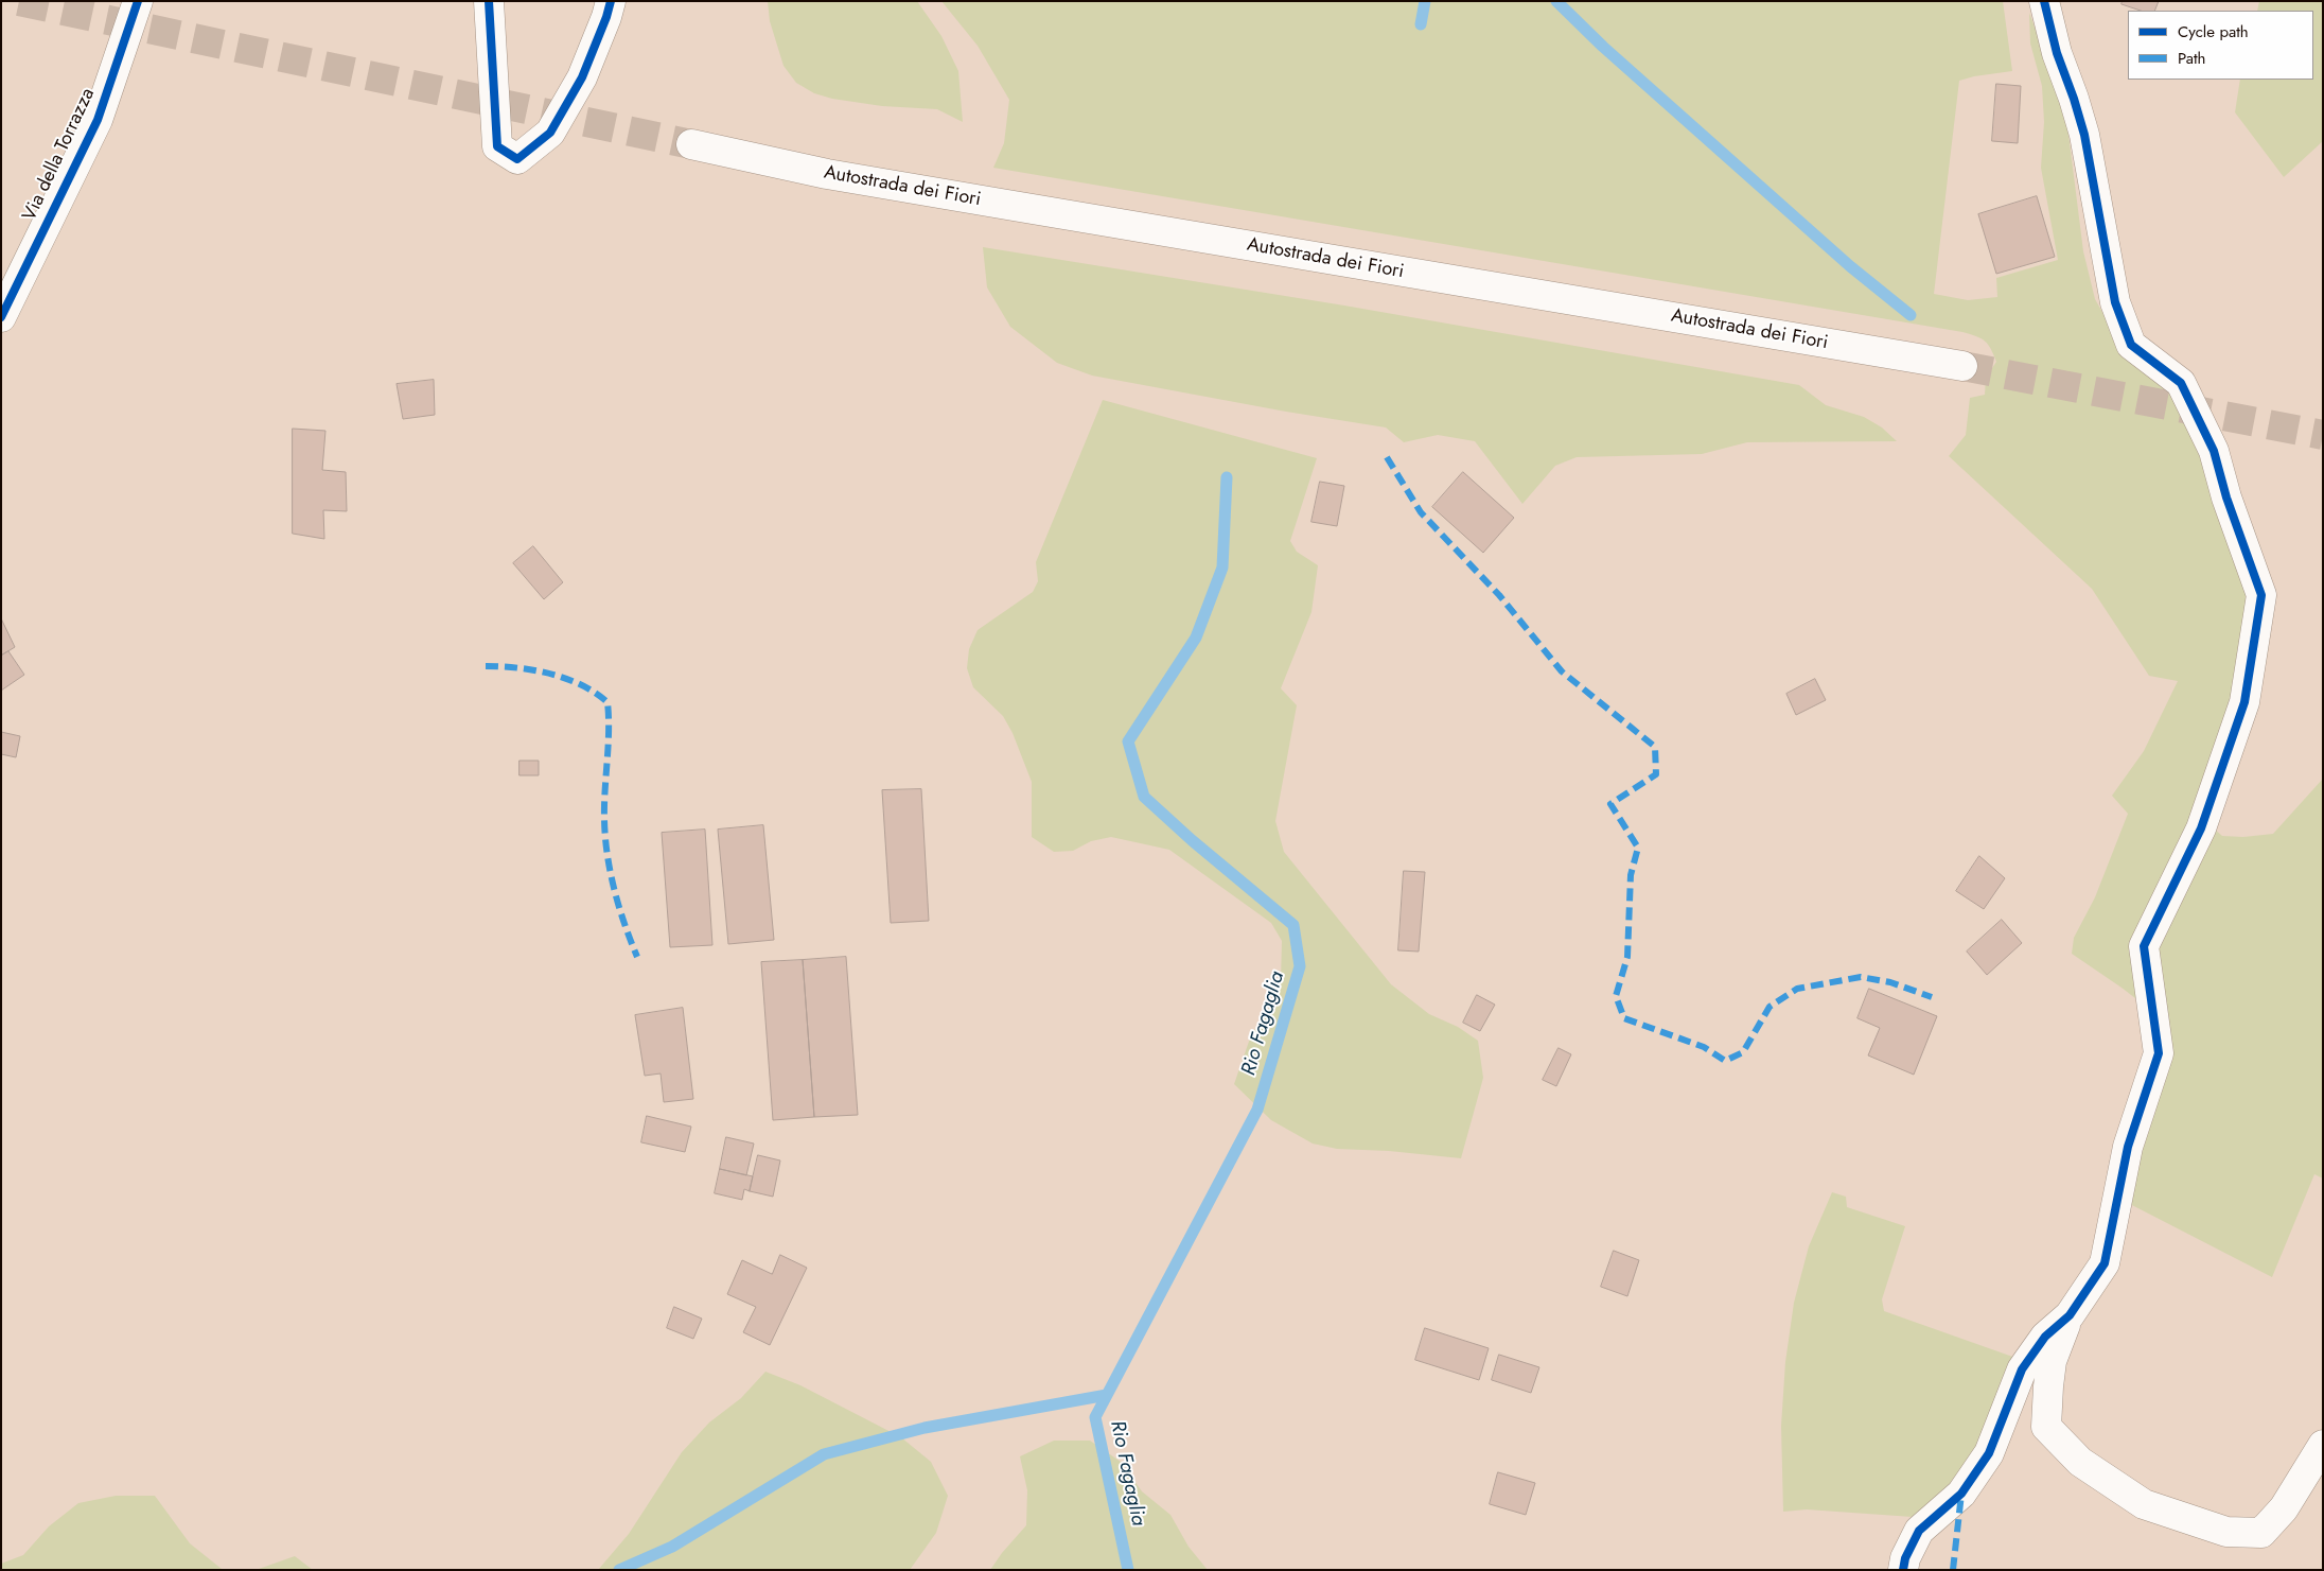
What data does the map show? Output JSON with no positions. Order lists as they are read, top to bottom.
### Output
{
  "streets": {
    "main road": ["Via della Torrazza", "Autostrada dei Fiori"]
  },
  "water": ["Rio Fagaglia"],
  "legend": ["Cycle path", "Path"]
}
